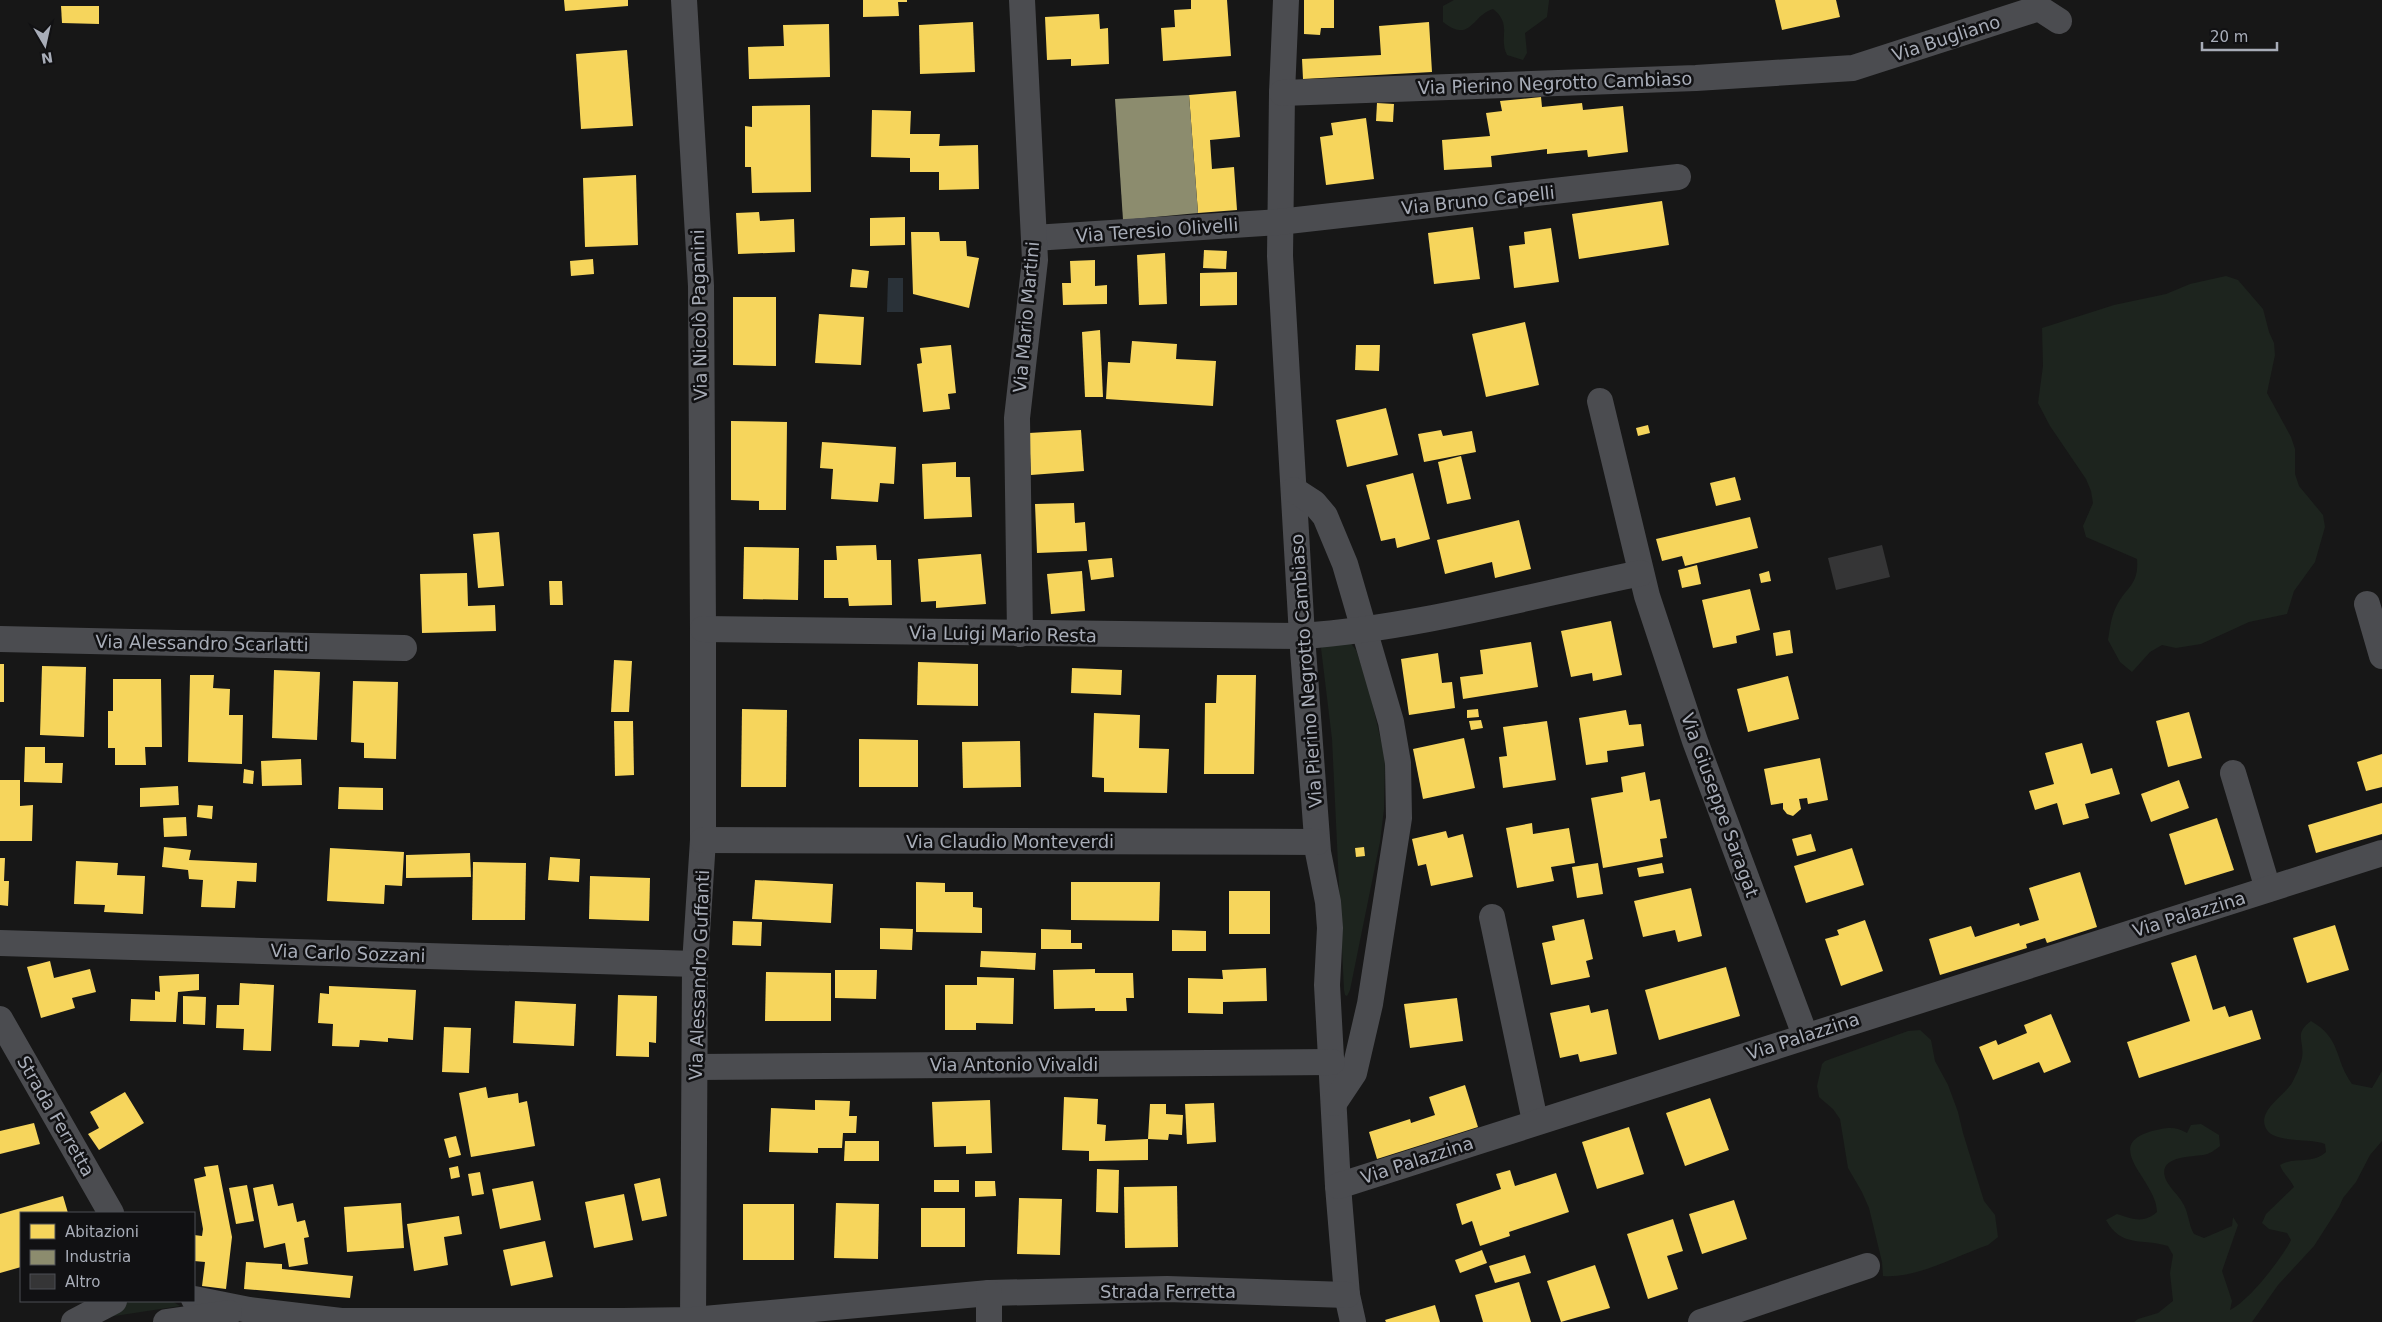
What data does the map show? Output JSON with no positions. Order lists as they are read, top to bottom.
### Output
{
  "streets": {
    "street": [
      "Via Bugliano",
      "Via Pierino Negrotto Cambiaso",
      "Via Bruno Capelli",
      "Via Teresio Olivelli",
      "Via Nicolò Paganini",
      "Via Mario Martini",
      "Via Luigi Mario Resta",
      "Via Alessandro Scarlatti",
      "Via Giuseppe Saragat",
      "Via Claudio Monteverdi",
      "Via Palazzina",
      "Via Carlo Sozzani",
      "Via Alessandro Guffanti",
      "Via Antonio Vivaldi",
      "Strada Ferretta"
    ]
  },
  "crossings": [
    ["Via Bugliano", "Via Pierino Negrotto Cambiaso"],
    ["Via Pierino Negrotto Cambiaso", "Via Bruno Capelli"],
    ["Via Pierino Negrotto Cambiaso", "Via Teresio Olivelli"],
    ["Via Pierino Negrotto Cambiaso", "Via Luigi Mario Resta"],
    ["Via Pierino Negrotto Cambiaso", "Via Claudio Monteverdi"],
    ["Via Pierino Negrotto Cambiaso", "Via Palazzina"],
    ["Via Pierino Negrotto Cambiaso", "Via Antonio Vivaldi"],
    ["Via Pierino Negrotto Cambiaso", "Strada Ferretta"],
    ["Via Bruno Capelli", "Via Teresio Olivelli"],
    ["Via Teresio Olivelli", "Via Mario Martini"],
    ["Via Nicolò Paganini", "Via Luigi Mario Resta"],
    ["Via Nicolò Paganini", "Via Alessandro Guffanti"],
    ["Via Mario Martini", "Via Luigi Mario Resta"],
    ["Via Luigi Mario Resta", "Via Alessandro Guffanti"],
    ["Via Giuseppe Saragat", "Via Palazzina"],
    ["Via Claudio Monteverdi", "Via Alessandro Guffanti"],
    ["Via Carlo Sozzani", "Via Alessandro Guffanti"],
    ["Via Alessandro Guffanti", "Via Antonio Vivaldi"],
    ["Via Alessandro Guffanti", "Strada Ferretta"]
  ],
  "legend": ["Abitazioni", "Industria", "Altro"],
  "scale_bar": "20 m",
  "north": "bottom"
}
